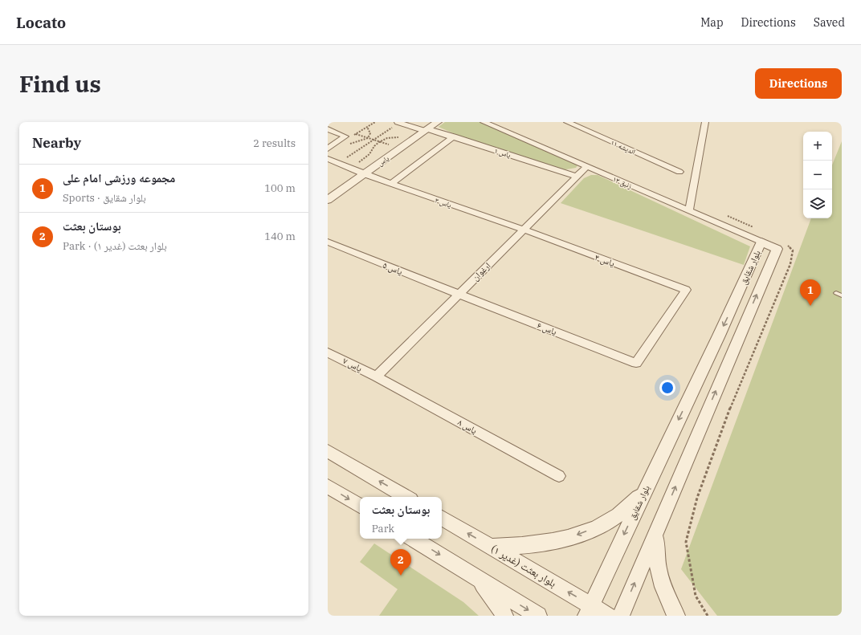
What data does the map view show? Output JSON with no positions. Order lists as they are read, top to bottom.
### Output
{
  "streets": {
    "street": [
      "اندیشه ۱۱",
      "یاس ۱",
      "یاس",
      "زنبق ۱۳",
      "یاس ۳",
      "یاس ۴",
      "بلوار شقایق",
      "یاس ۵",
      "ارغوان",
      "یاس ۶",
      "یاس ۷",
      "یاس ۸",
      "بلوار بعثت (غدیر ۱)"
    ]
  },
  "crossings": [
    ["یاس ۱", "یاس"],
    ["یاس ۱", "ارغوان"],
    ["یاس", "یاس ۳"],
    ["زنبق ۱۳", "بلوار شقایق"],
    ["زنبق ۱۳", "ارغوان"],
    ["یاس ۳", "یاس ۴"],
    ["یاس ۳", "ارغوان"],
    ["یاس ۴", "ارغوان"],
    ["یاس ۴", "یاس ۶"],
    ["بلوار شقایق", "بلوار بعثت (غدیر ۱)"],
    ["یاس ۵", "ارغوان"],
    ["یاس ۵", "یاس ۶"],
    ["ارغوان", "یاس ۶"],
    ["ارغوان", "یاس ۷"],
    ["ارغوان", "یاس ۸"],
    ["یاس ۷", "یاس ۸"]
  ],
  "page": {
    "header": "Locato",
    "nav": ["Map", "Directions", "Saved"],
    "buttons": "Directions",
    "title": "Find us",
    "heading": ["Nearby", "2 results"],
    "map_buttons": ["+", "−"],
    "list": [
      {
        "mark": "1",
        "name": "مجموعه ورزشی امام علی",
        "note": "Sports · بلوار شقایق",
        "value": "100 m"
      },
      {
        "mark": "2",
        "name": "بوستان بعثت",
        "note": "Park · بلوار بعثت (غدیر ۱)",
        "value": "140 m"
      }
    ],
    "pins": ["1", "2"],
    "popup": ["بوستان بعثت", "Park"]
  }
}
